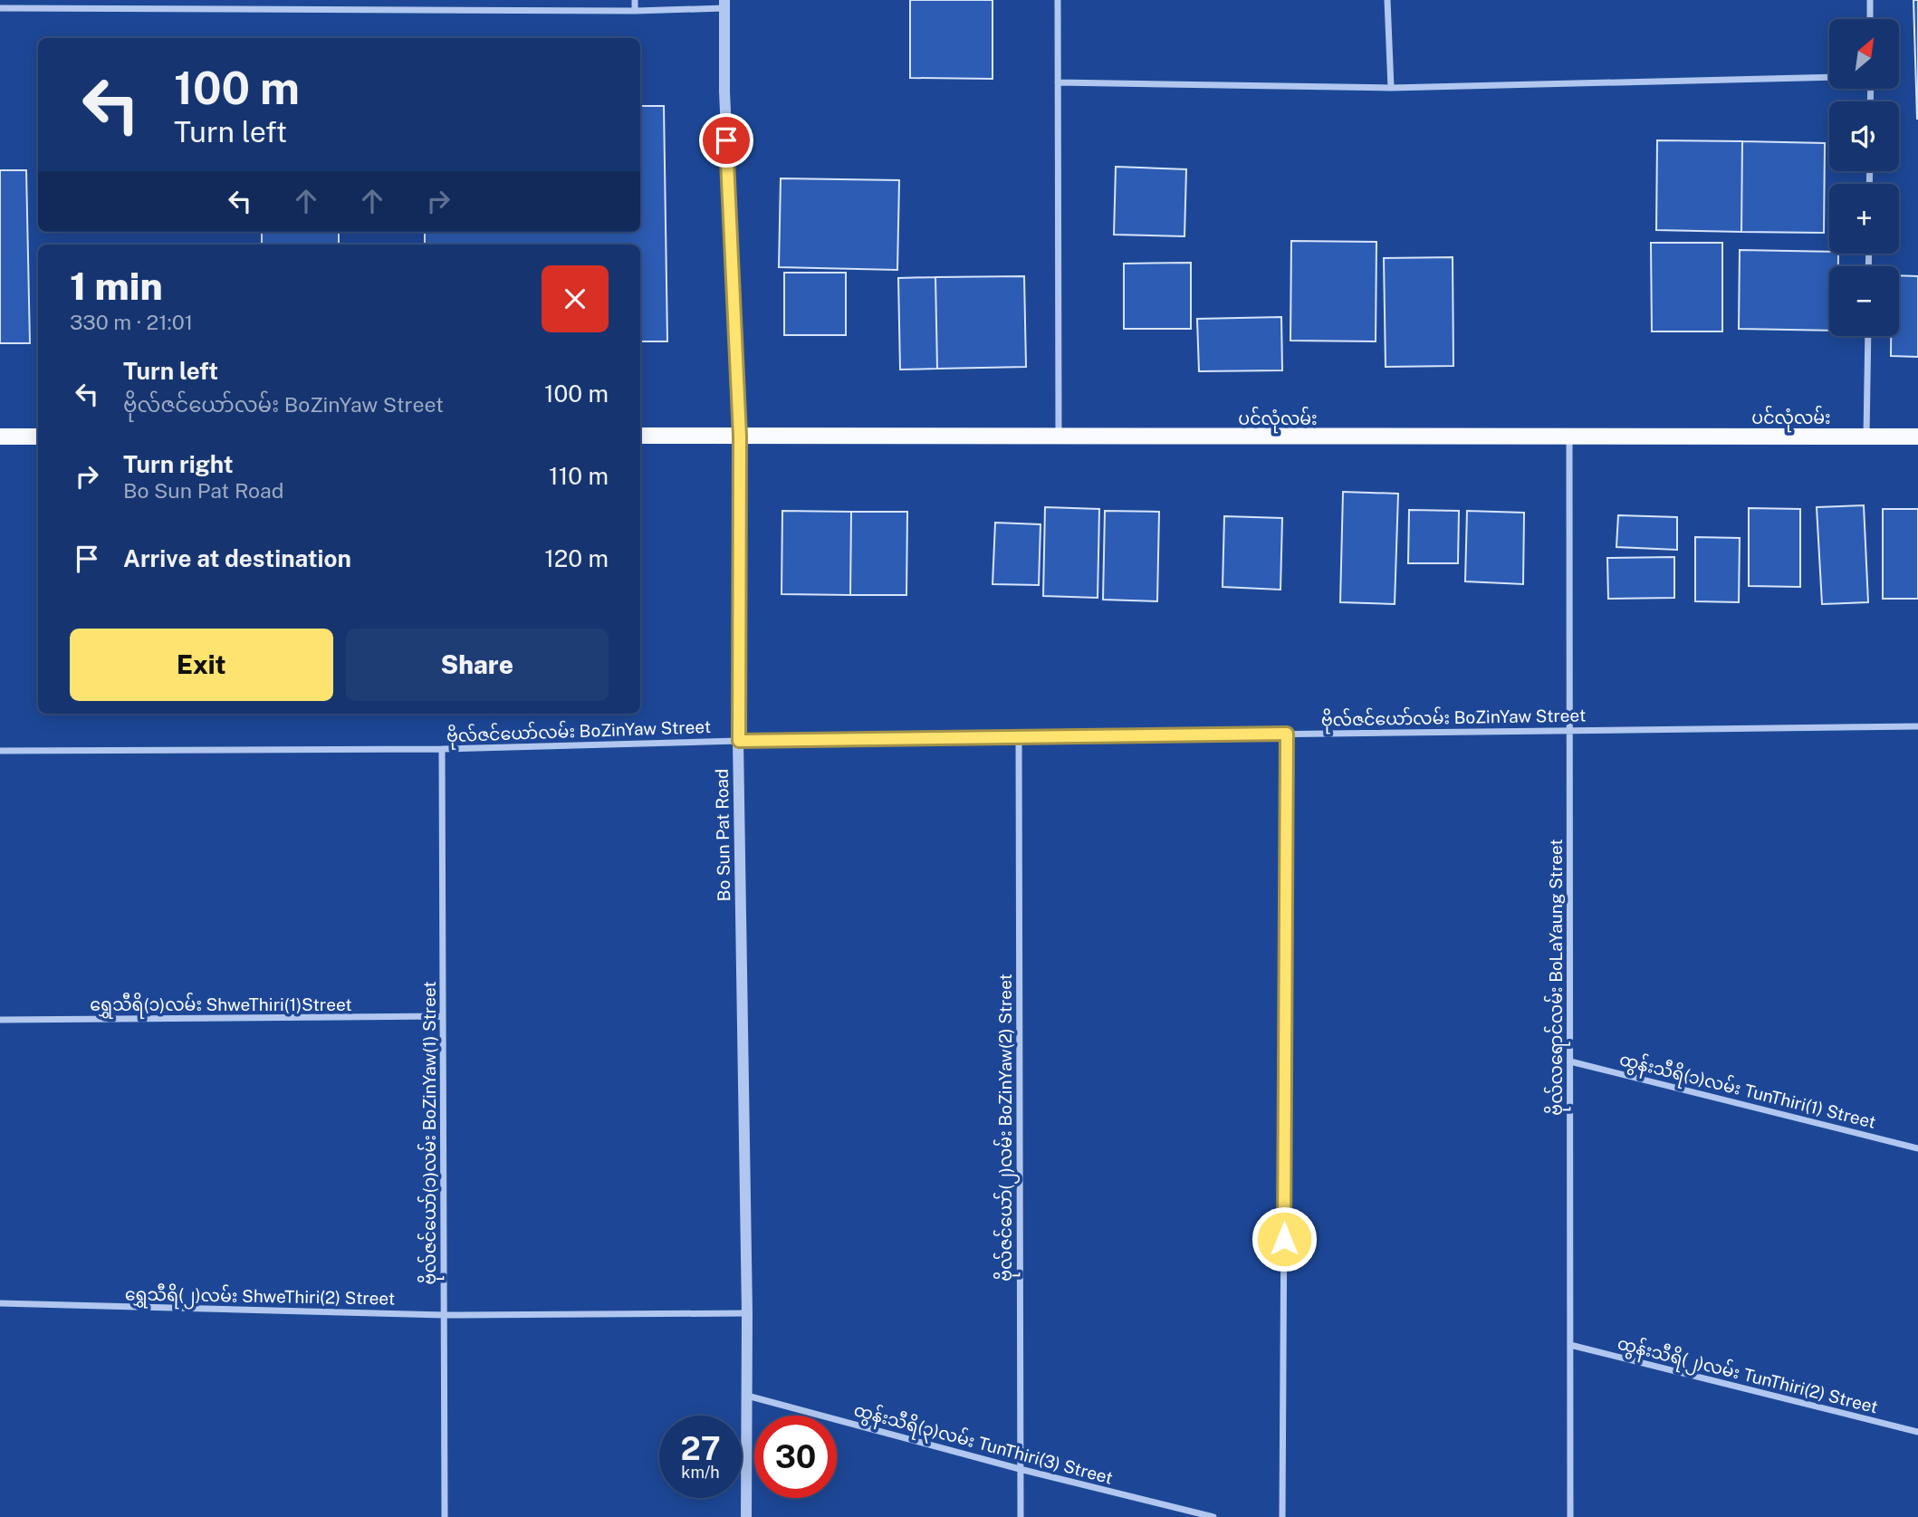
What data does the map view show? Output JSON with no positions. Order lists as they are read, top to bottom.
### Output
{
  "streets": {
    "main road": ["ပင်လုံလမ်း"],
    "street": [
      "ဗိုလ်ဇင်ယော်လမ်း BoZinYaw Street",
      "Bo Sun Pat Road",
      "ဗိုလ်လရောင်လမ်း BoLaYaung Street",
      "ရွှေသီရိ(၁)လမ်း ShweThiri(1)Street",
      "ထွန်းသီရိ(၁)လမ်း TunThiri(1) Street",
      "ဗိုလ်ဇင်ယော်(၂)လမ်း BoZinYaw(2) Street",
      "ဗိုလ်ဇင်ယော်(၁)လမ်း BoZinYaw(1) Street",
      "ရွှေသီရိ(၂)လမ်း ShweThiri(2) Street",
      "ထွန်းသီရိ(၂)လမ်း TunThiri(2) Street",
      "ထွန်းသီရိ(၃)လမ်း TunThiri(3) Street"
    ]
  },
  "crossings": [
    ["ပင်လုံလမ်း", "Bo Sun Pat Road"],
    ["ပင်လုံလမ်း", "ဗိုလ်လရောင်လမ်း BoLaYaung Street"],
    ["ဗိုလ်ဇင်ယော်လမ်း BoZinYaw Street", "Bo Sun Pat Road"],
    ["ဗိုလ်ဇင်ယော်လမ်း BoZinYaw Street", "ဗိုလ်လရောင်လမ်း BoLaYaung Street"],
    ["ဗိုလ်ဇင်ယော်လမ်း BoZinYaw Street", "ဗိုလ်ဇင်ယော်(၂)လမ်း BoZinYaw(2) Street"],
    ["ဗိုလ်ဇင်ယော်လမ်း BoZinYaw Street", "ဗိုလ်ဇင်ယော်(၁)လမ်း BoZinYaw(1) Street"],
    ["Bo Sun Pat Road", "ရွှေသီရိ(၂)လမ်း ShweThiri(2) Street"],
    ["Bo Sun Pat Road", "ထွန်းသီရိ(၃)လမ်း TunThiri(3) Street"],
    ["ဗိုလ်လရောင်လမ်း BoLaYaung Street", "ထွန်းသီရိ(၁)လမ်း TunThiri(1) Street"],
    ["ဗိုလ်လရောင်လမ်း BoLaYaung Street", "ထွန်းသီရိ(၂)လမ်း TunThiri(2) Street"],
    ["ရွှေသီရိ(၁)လမ်း ShweThiri(1)Street", "ဗိုလ်ဇင်ယော်(၁)လမ်း BoZinYaw(1) Street"],
    ["ဗိုလ်ဇင်ယော်(၂)လမ်း BoZinYaw(2) Street", "ထွန်းသီရိ(၃)လမ်း TunThiri(3) Street"],
    ["ဗိုလ်ဇင်ယော်(၁)လမ်း BoZinYaw(1) Street", "ရွှေသီရိ(၂)လမ်း ShweThiri(2) Street"]
  ],
  "north": "top right",
  "page": {
    "map_buttons": ["+", "−"],
    "turn": ["100 m", "Turn left"],
    "heading": ["1 min", "330 m · 21:01"],
    "list": [
      {
        "name": "Turn left",
        "note": "ဗိုလ်ဇင်ယော်လမ်း BoZinYaw Street",
        "value": "100 m"
      },
      {
        "name": "Turn right",
        "note": "Bo Sun Pat Road",
        "value": "110 m"
      },
      {
        "name": "Arrive at destination",
        "value": "120 m"
      }
    ],
    "buttons": ["Exit", "Share"],
    "speed": "27 km/h",
    "limit": "30"
  }
}
